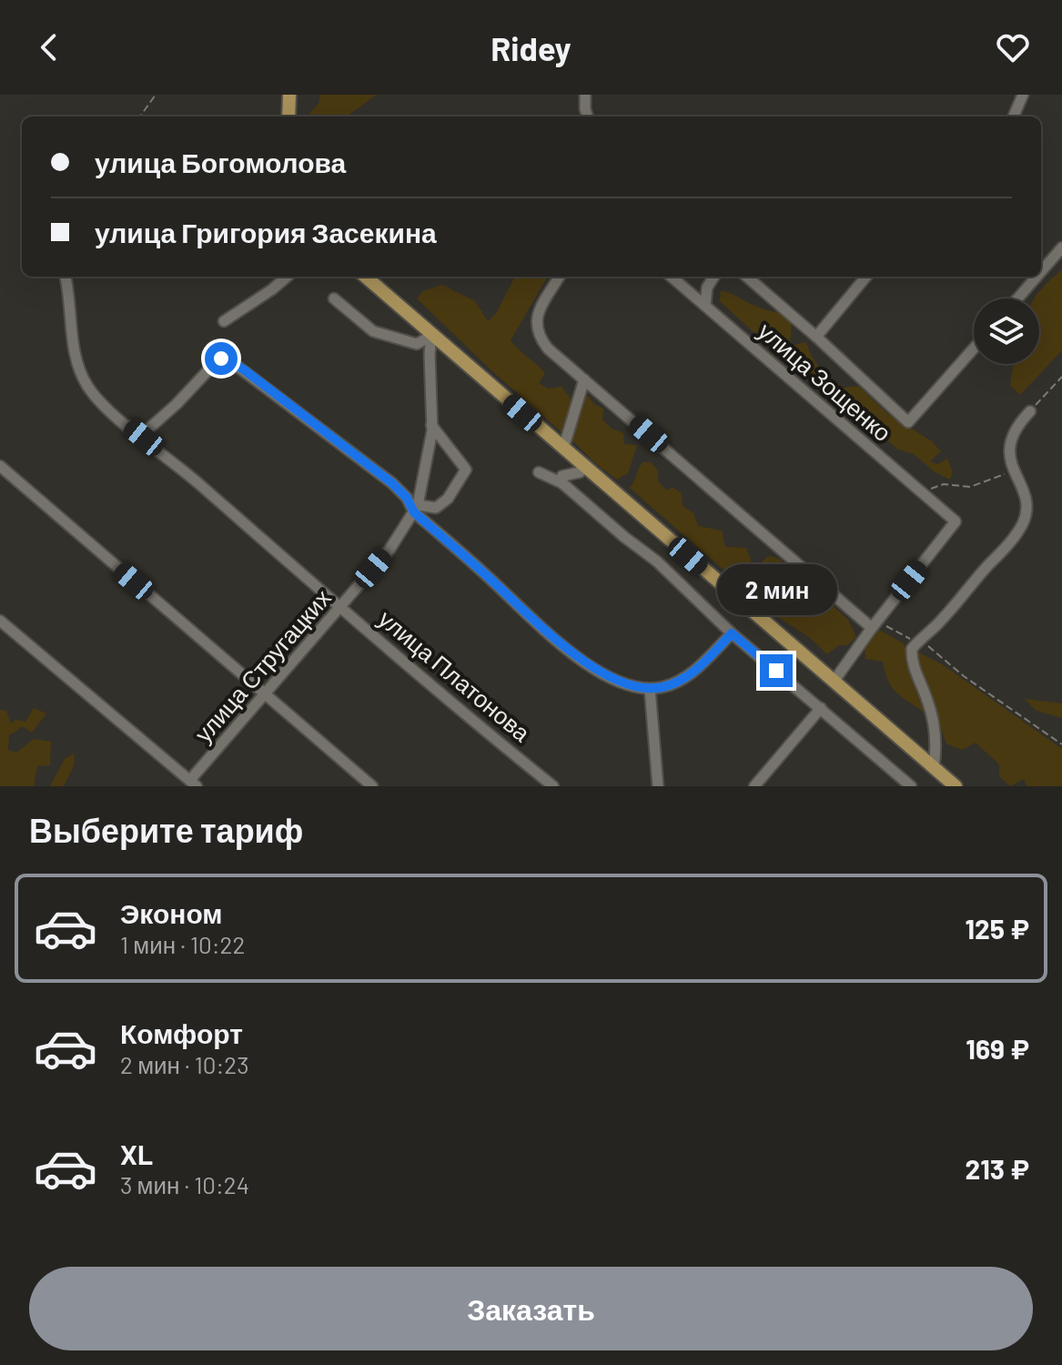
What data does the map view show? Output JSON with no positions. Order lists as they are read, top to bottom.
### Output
{
  "streets": {
    "street": ["улица Зощенко", "улица Стругацких", "улица Платонова"]
  },
  "crossings": [
    ["улица Стругацких", "улица Платонова"]
  ],
  "page": {
    "header": "Ridey",
    "banner": ["улица Богомолова", "улица Григория Засекина"],
    "bubble": "2 мин",
    "heading": "Выберите тариф",
    "list": [
      {
        "name": "Эконом",
        "note": "1 мин · 10:22",
        "value": "125 ₽"
      },
      {
        "name": "Комфорт",
        "note": "2 мин · 10:23",
        "value": "169 ₽"
      },
      {
        "name": "XL",
        "note": "3 мин · 10:24",
        "value": "213 ₽"
      }
    ],
    "buttons": "Заказать"
  }
}
